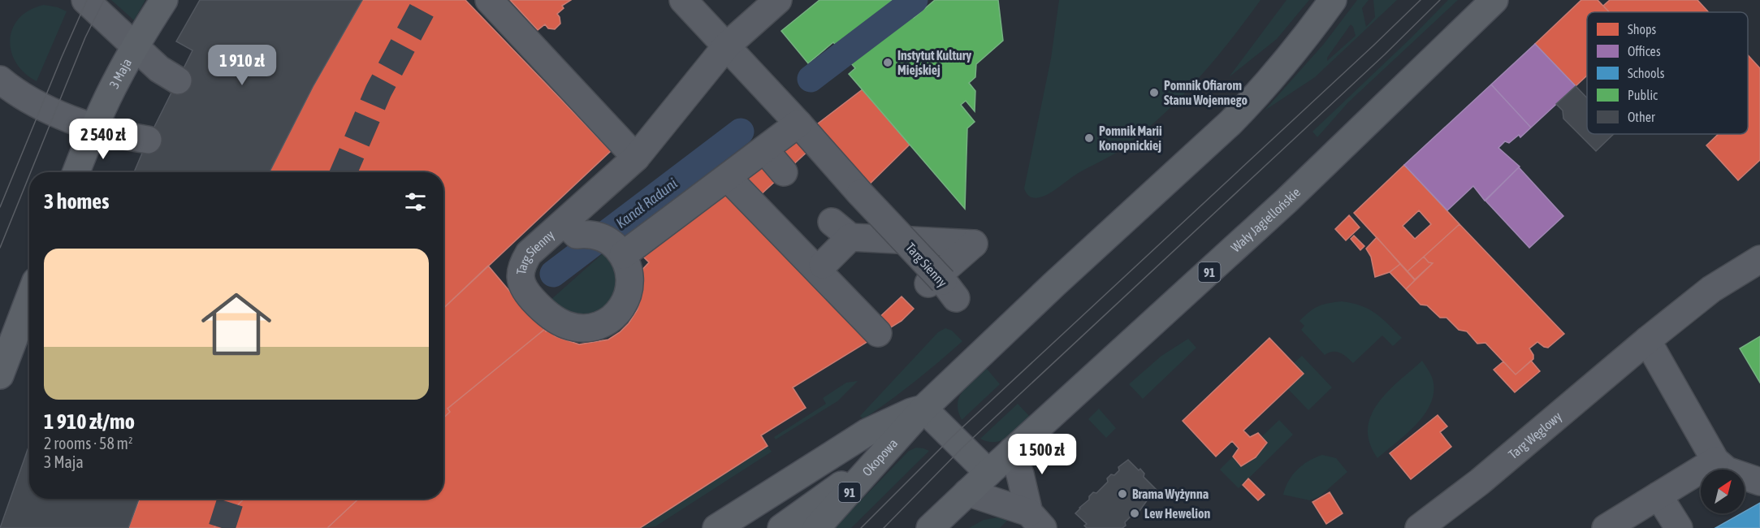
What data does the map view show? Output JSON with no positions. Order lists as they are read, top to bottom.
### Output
{
  "streets": {
    "main road": [
      "3 Maja",
      "Wały Jagiellońskie",
      "91",
      "Okopowa"
    ],
    "street": ["Targ Sienny", "Targ Węglowy"]
  },
  "crossings": [
    ["Wały Jagiellońskie", "91"],
    ["91", "Okopowa"]
  ],
  "water": ["Kanał Raduni"],
  "places": [
    "Instytut Kultury Miejskiej",
    "Pomnik Ofiarom Stanu Wojennego",
    "Pomnik Marii Konopnickiej",
    "Brama Wyżynna",
    "Lew Hewelion"
  ],
  "legend": [
    "Shops",
    "Offices",
    "Schools",
    "Public",
    "Other"
  ],
  "north": "top right",
  "page": {
    "price": ["1 910 zł", "2 540 zł", "1 500 zł"],
    "heading": "3 homes",
    "list": [
      {
        "name": "1 910 zł/mo",
        "note": "2 rooms · 58 m² · 3 Maja"
      }
    ]
  }
}
